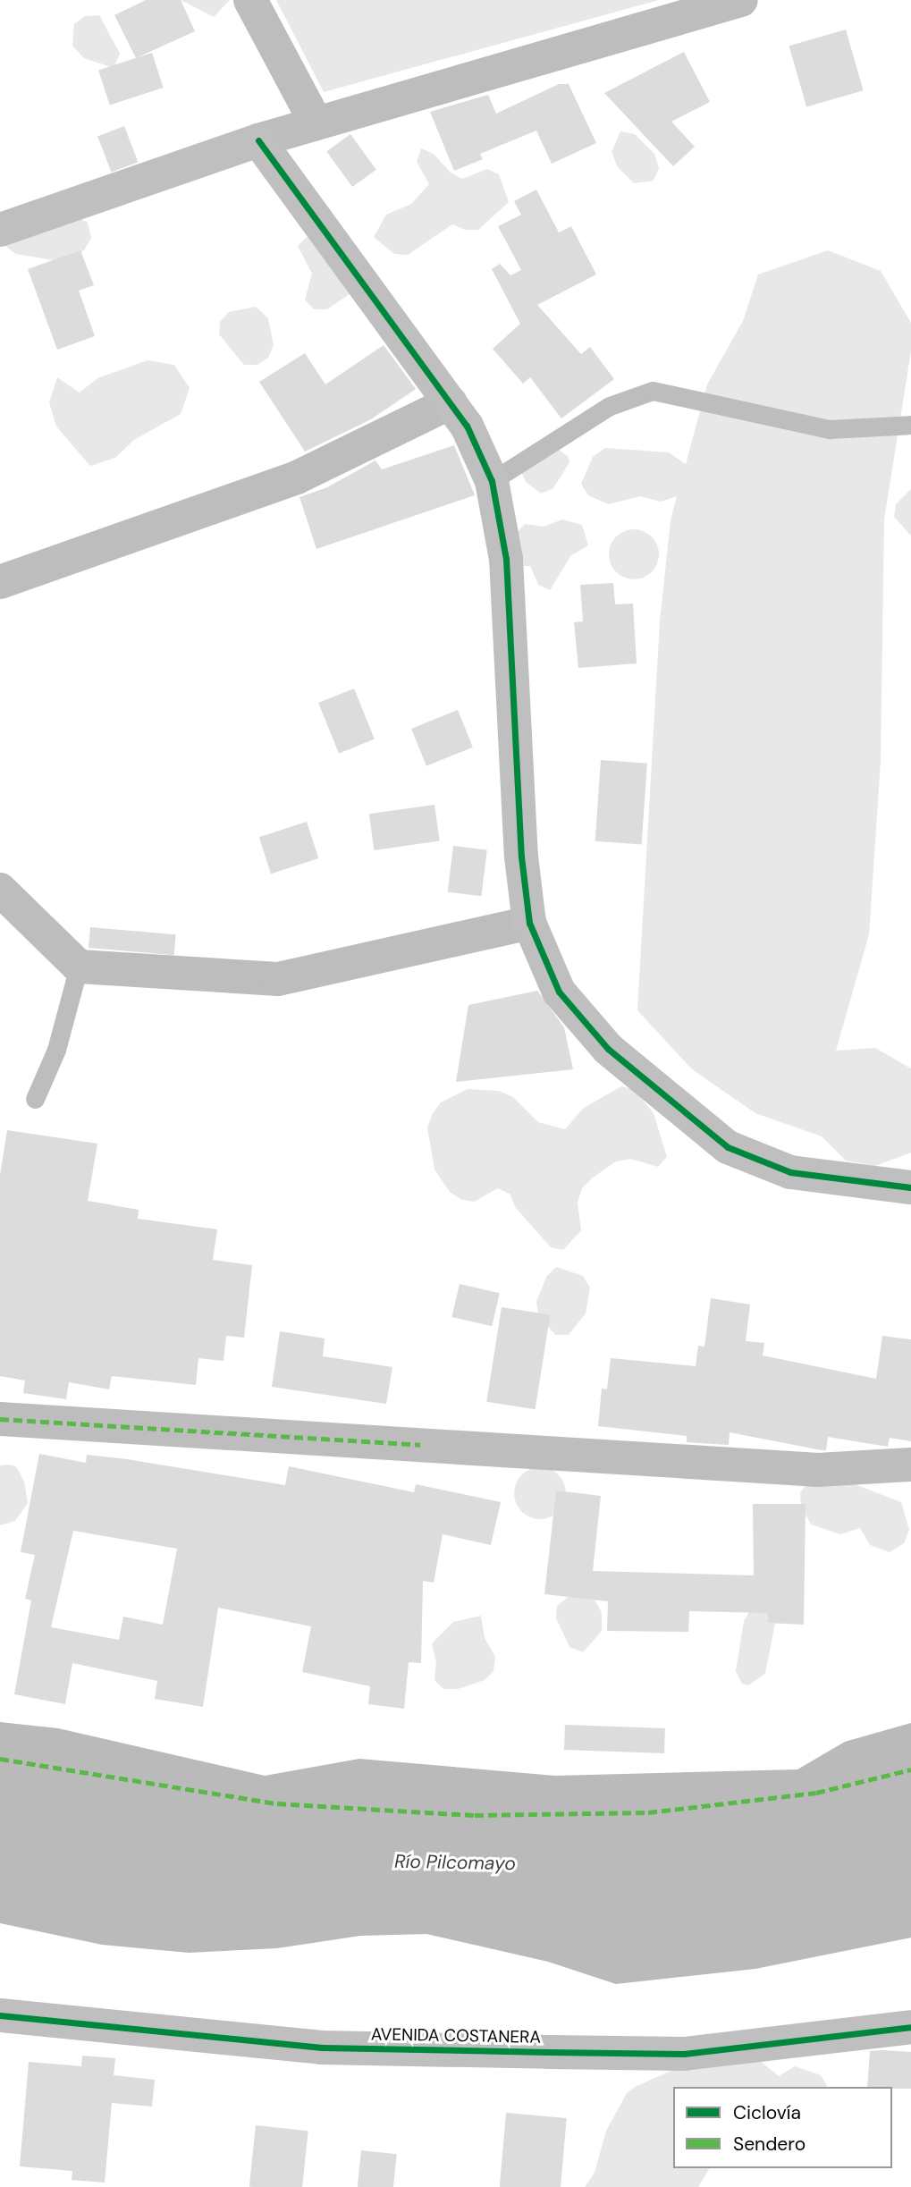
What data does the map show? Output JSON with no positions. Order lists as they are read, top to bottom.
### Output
{
  "streets": {
    "street": ["AVENIDA COSTANERA"]
  },
  "water": ["Río Pilcomayo"],
  "legend": ["Ciclovía", "Sendero"]
}
